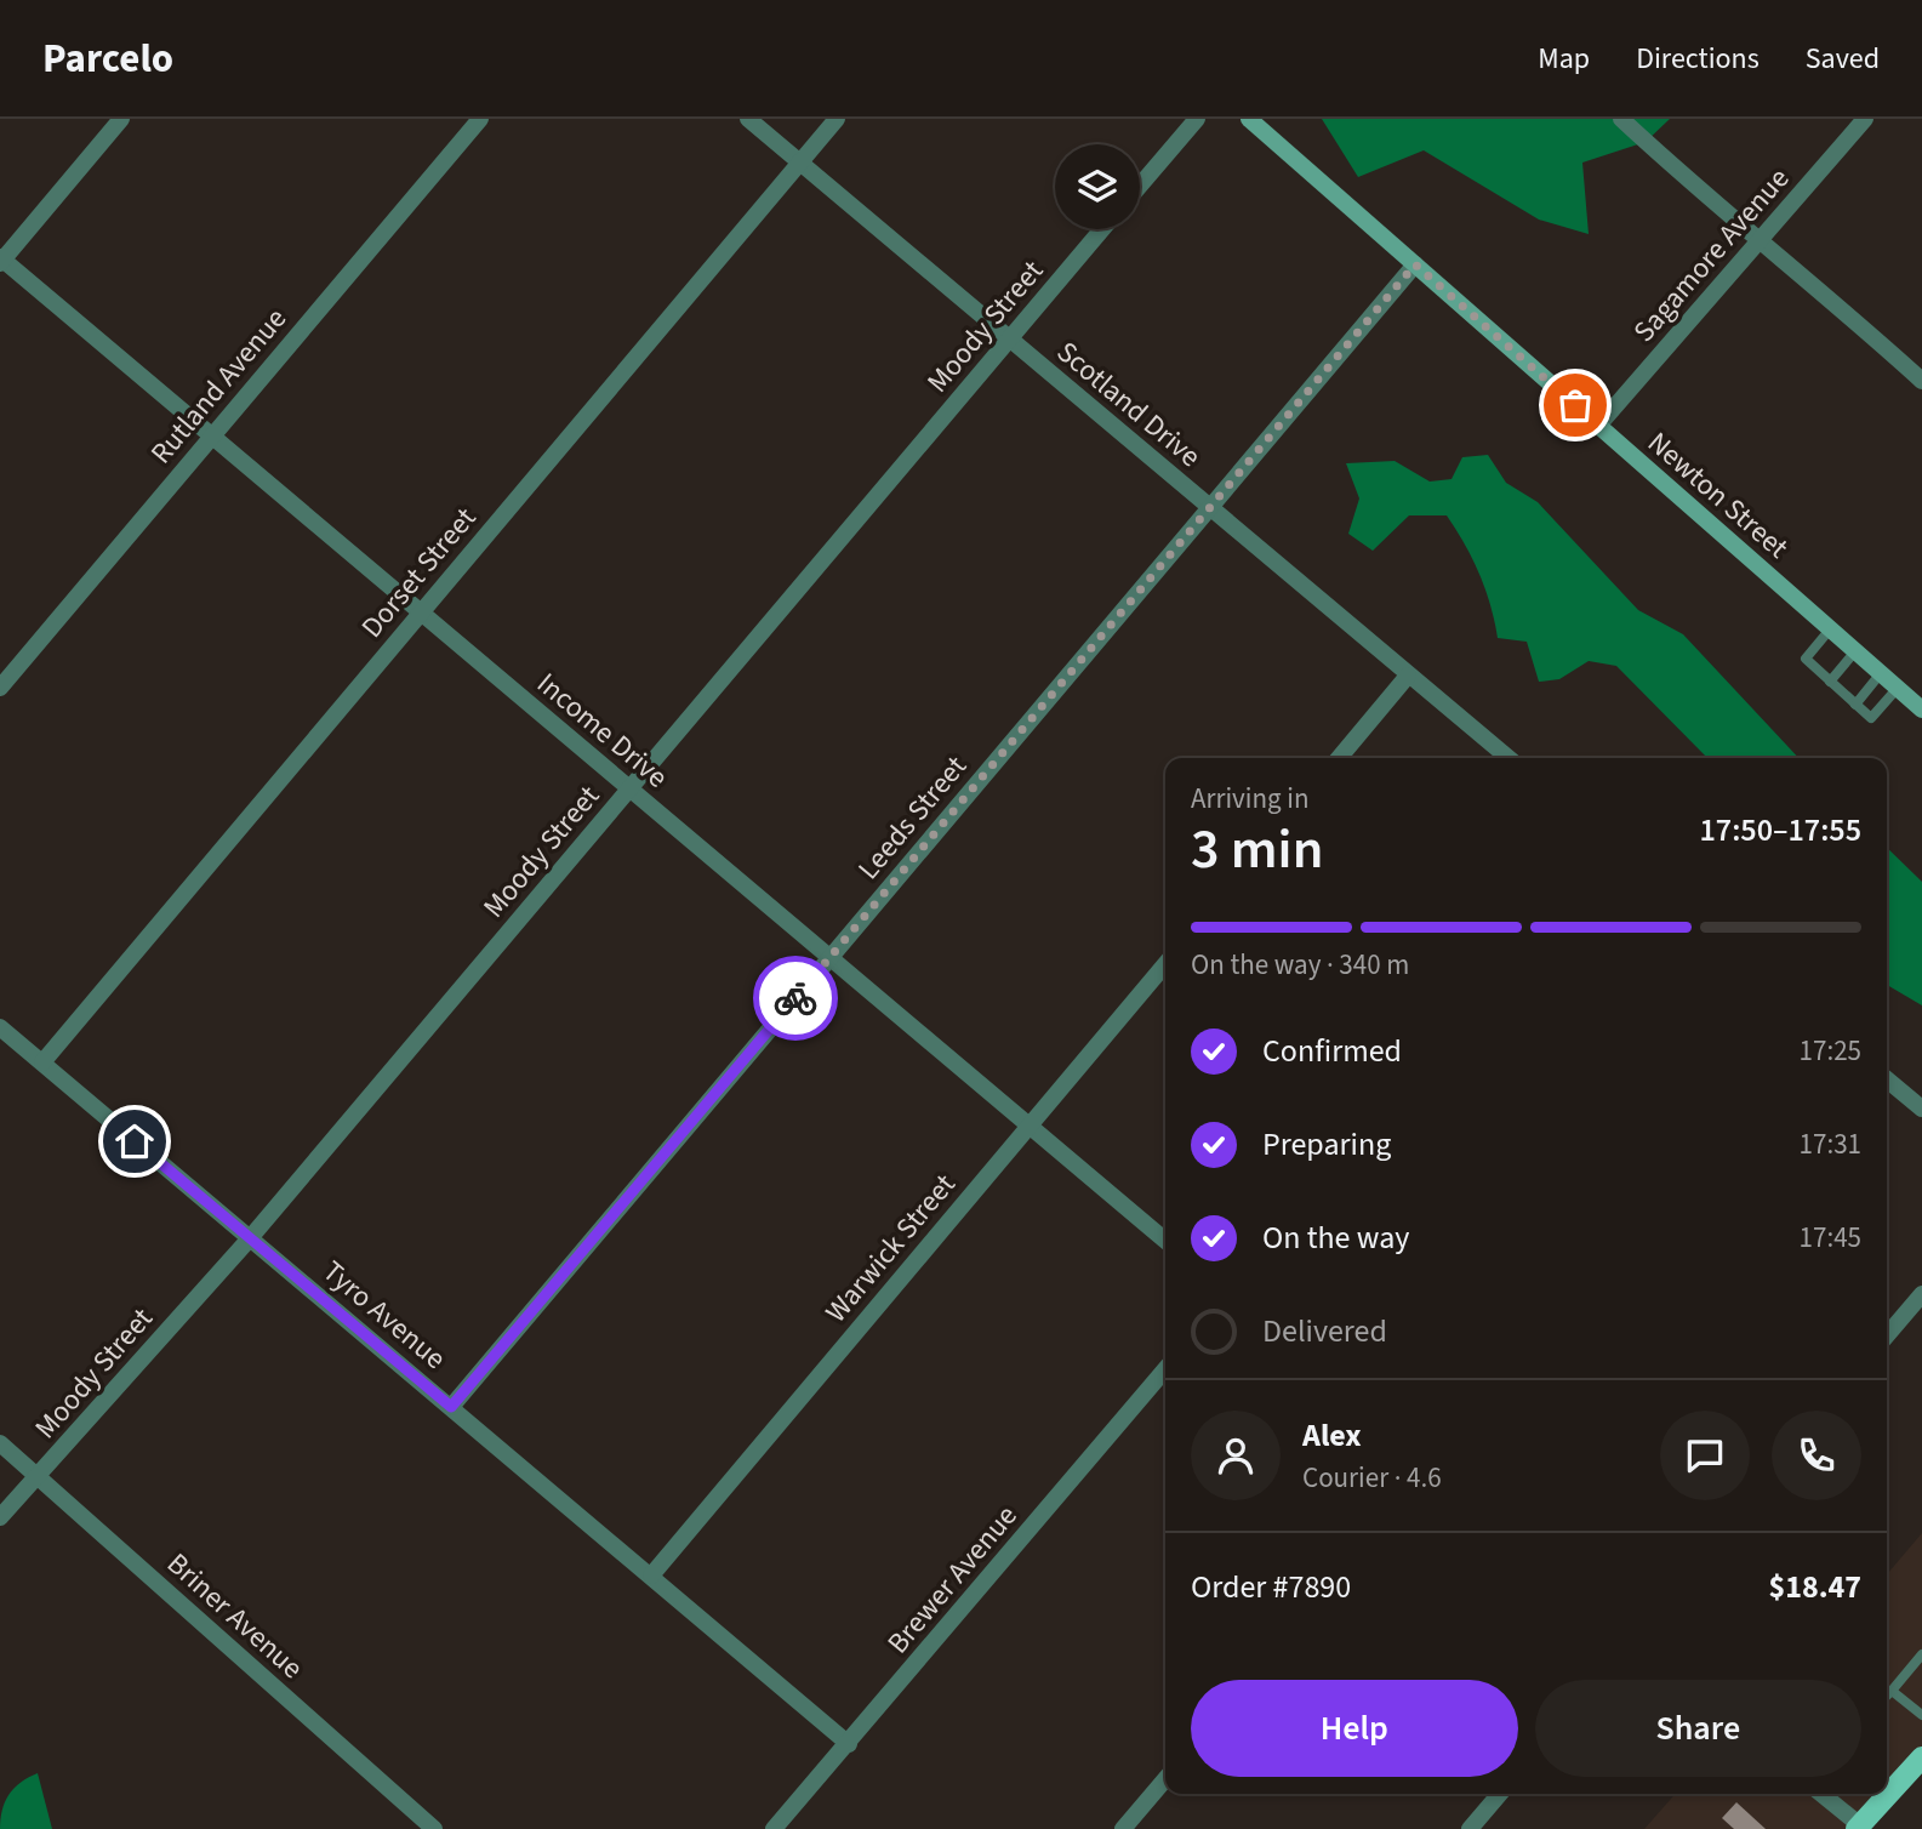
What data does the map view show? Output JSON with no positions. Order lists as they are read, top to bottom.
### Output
{
  "streets": {
    "street": [
      "Sagamore Avenue",
      "Moody Street",
      "Rutland Avenue",
      "Scotland Drive",
      "Newton Street",
      "Dorset Street",
      "Income Drive",
      "Leeds Street",
      "Warwick Street",
      "Tyro Avenue",
      "Brewer Avenue",
      "Briner Avenue"
    ]
  },
  "crossings": [
    ["Sagamore Avenue", "Newton Street"],
    ["Moody Street", "Scotland Drive"],
    ["Moody Street", "Income Drive"],
    ["Moody Street", "Tyro Avenue"],
    ["Moody Street", "Briner Avenue"],
    ["Rutland Avenue", "Income Drive"],
    ["Scotland Drive", "Dorset Street"],
    ["Scotland Drive", "Leeds Street"],
    ["Newton Street", "Leeds Street"],
    ["Dorset Street", "Income Drive"],
    ["Dorset Street", "Tyro Avenue"],
    ["Income Drive", "Leeds Street"],
    ["Income Drive", "Warwick Street"],
    ["Leeds Street", "Tyro Avenue"],
    ["Warwick Street", "Tyro Avenue"],
    ["Tyro Avenue", "Brewer Avenue"]
  ],
  "page": {
    "header": "Parcelo",
    "nav": ["Map", "Directions", "Saved"],
    "heading": ["3 min", "Arriving in", "17:50–17:55"],
    "panel": [
      "Alex",
      "Courier · 4.6",
      "Order #7890",
      "$18.47"
    ],
    "bar": "On the way · 340 m",
    "list": [
      ["Confirmed", "17:25"],
      ["Preparing", "17:31"],
      ["On the way", "17:45"],
      "Delivered"
    ],
    "buttons": ["Help", "Share"]
  }
}
